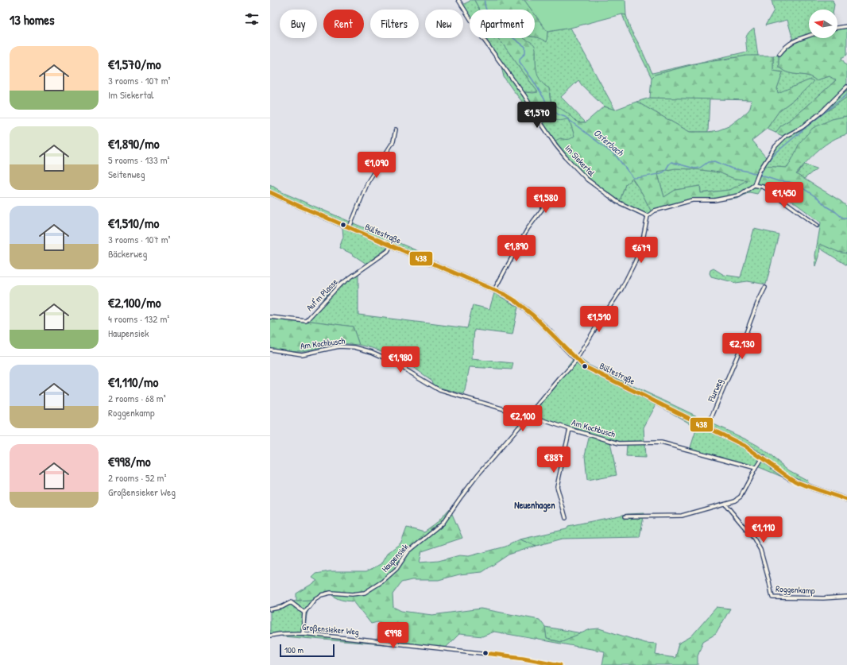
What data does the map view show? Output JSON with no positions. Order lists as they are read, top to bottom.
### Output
{
  "streets": {
    "street": [
      "Im Siekertal",
      "Bültestraße",
      "Auf'm Plasse",
      "Am Kochbusch",
      "Flurweg",
      "Haupensiek",
      "Roggenkamp",
      "Großensieker Weg"
    ]
  },
  "crossings": [
    ["Im Siekertal", "Haupensiek"],
    ["Bültestraße", "Auf'm Plasse"],
    ["Bültestraße", "Flurweg"],
    ["Bültestraße", "Haupensiek"],
    ["Am Kochbusch", "Haupensiek"]
  ],
  "districts": ["Neuenhagen"],
  "water": ["Osterbach"],
  "lines": ["transit line 438"],
  "scale_bar": "100 m",
  "north": "left",
  "page": {
    "heading": "13 homes",
    "chip": [
      "Buy",
      "Rent",
      "Filters",
      "New",
      "Apartment"
    ],
    "list": [
      {
        "name": "€1,570/mo",
        "note": "3 rooms · 107 m² · Im Siekertal"
      },
      {
        "name": "€1,890/mo",
        "note": "5 rooms · 133 m² · Seitenweg"
      },
      {
        "name": "€1,510/mo",
        "note": "3 rooms · 107 m² · Bäckerweg"
      },
      {
        "name": "€2,100/mo",
        "note": "4 rooms · 132 m² · Haupensiek"
      },
      {
        "name": "€1,110/mo",
        "note": "2 rooms · 68 m² · Roggenkamp"
      },
      {
        "name": "€998/mo",
        "note": "2 rooms · 52 m² · Großensieker Weg"
      }
    ],
    "price": [
      "€1,570",
      "€1,090",
      "€1,450",
      "€1,580",
      "€1,890",
      "€679",
      "€1,510",
      "€2,130",
      "€1,980",
      "€2,100",
      "€887",
      "€1,110",
      "€998"
    ],
    "scale": "100 m"
  }
}
